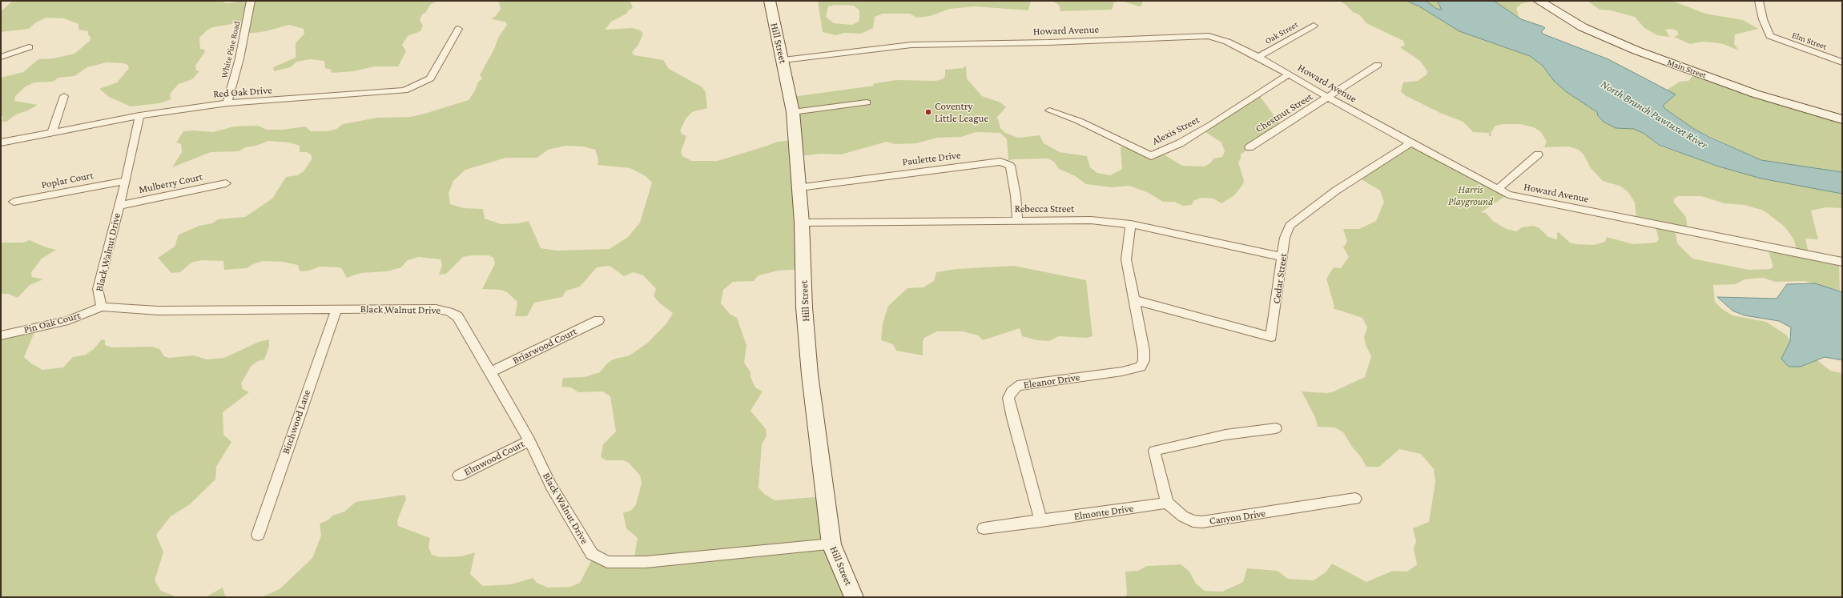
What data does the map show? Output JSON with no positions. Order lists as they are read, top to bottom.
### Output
{
  "streets": {
    "street": [
      "Howard Avenue",
      "Oak Street",
      "Elm Street",
      "Hill Street",
      "White Pine Road",
      "Main Street",
      "Red Oak Drive",
      "Chestnut Street",
      "Alexis Street",
      "Paulette Drive",
      "Poplar Court",
      "Mulberry Court",
      "Rebecca Street",
      "Black Walnut Drive",
      "Cedar Street",
      "Pin Oak Court",
      "Briarwood Court",
      "Eleanor Drive",
      "Birchwood Lane",
      "Elmwood Court",
      "Elmonte Drive",
      "Canyon Drive"
    ]
  },
  "crossings": [
    ["Howard Avenue", "Oak Street"],
    ["Howard Avenue", "Hill Street"],
    ["Howard Avenue", "Chestnut Street"],
    ["Howard Avenue", "Alexis Street"],
    ["Howard Avenue", "Cedar Street"],
    ["Hill Street", "Paulette Drive"],
    ["Hill Street", "Rebecca Street"],
    ["Hill Street", "Black Walnut Drive"],
    ["White Pine Road", "Red Oak Drive"],
    ["Red Oak Drive", "Black Walnut Drive"],
    ["Paulette Drive", "Rebecca Street"],
    ["Poplar Court", "Black Walnut Drive"],
    ["Mulberry Court", "Black Walnut Drive"],
    ["Rebecca Street", "Cedar Street"],
    ["Rebecca Street", "Eleanor Drive"],
    ["Black Walnut Drive", "Pin Oak Court"],
    ["Black Walnut Drive", "Briarwood Court"],
    ["Black Walnut Drive", "Birchwood Lane"],
    ["Black Walnut Drive", "Elmwood Court"],
    ["Cedar Street", "Eleanor Drive"],
    ["Eleanor Drive", "Elmonte Drive"],
    ["Elmonte Drive", "Canyon Drive"]
  ],
  "water": ["North Branch Pawtuxet River"],
  "parks": ["Harris Playground"],
  "places": ["Coventry Little League"]
}
